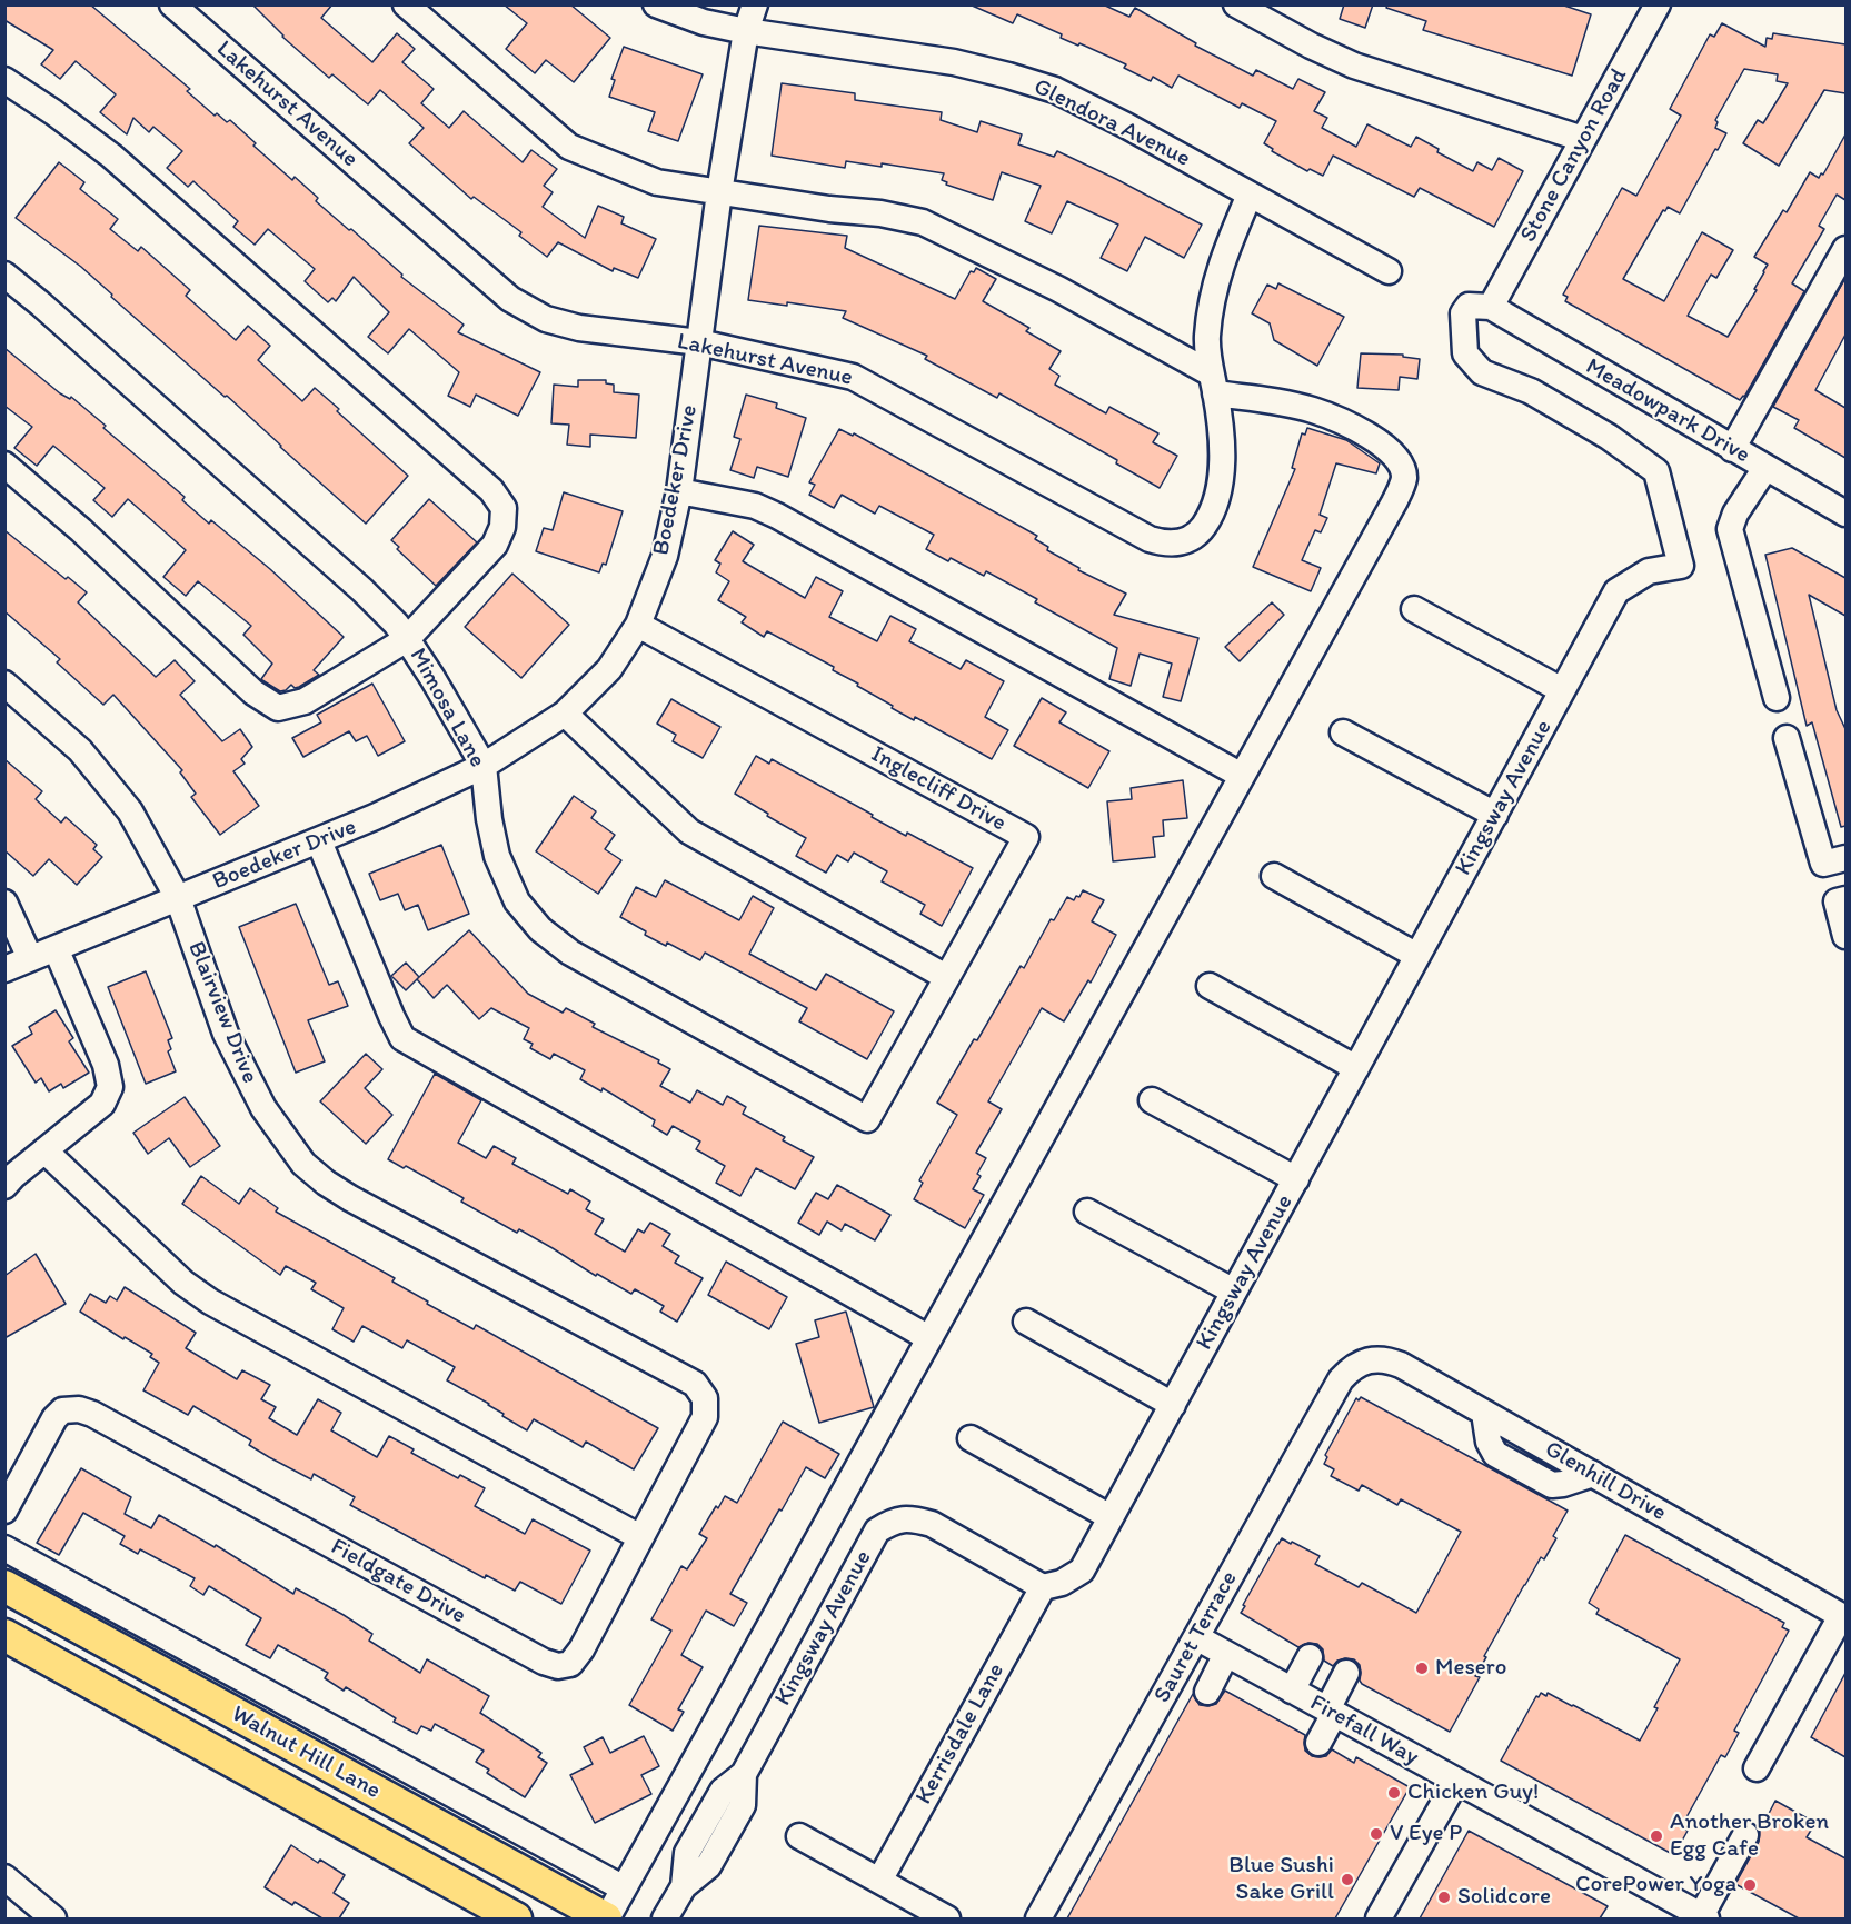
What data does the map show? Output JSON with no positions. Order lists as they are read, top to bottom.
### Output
{
  "streets": {
    "main road": ["Walnut Hill Lane"],
    "street": [
      "Lakehurst Avenue",
      "Glendora Avenue",
      "Stone Canyon Road",
      "Meadowpark Drive",
      "Boedeker Drive",
      "Mimosa Lane",
      "Inglecliff Drive",
      "Kingsway Avenue",
      "Blairview Drive",
      "Glenhill Drive",
      "Fieldgate Drive",
      "Sauret Terrace",
      "Firefall Way",
      "Kerrisdale Lane"
    ]
  },
  "crossings": [
    ["Lakehurst Avenue", "Glendora Avenue"],
    ["Lakehurst Avenue", "Boedeker Drive"],
    ["Glendora Avenue", "Boedeker Drive"],
    ["Stone Canyon Road", "Meadowpark Drive"],
    ["Stone Canyon Road", "Kingsway Avenue"],
    ["Meadowpark Drive", "Kingsway Avenue"],
    ["Boedeker Drive", "Mimosa Lane"],
    ["Boedeker Drive", "Inglecliff Drive"],
    ["Boedeker Drive", "Blairview Drive"],
    ["Mimosa Lane", "Inglecliff Drive"],
    ["Kingsway Avenue", "Kerrisdale Lane"],
    ["Blairview Drive", "Fieldgate Drive"],
    ["Glenhill Drive", "Sauret Terrace"],
    ["Sauret Terrace", "Firefall Way"]
  ],
  "places": [
    "Mesero",
    "Chicken Guy!",
    "V Eye P",
    "Another Broken Egg Cafe",
    "Blue Sushi Sake Grill",
    "CorePower Yoga",
    "Solidcore"
  ]
}
